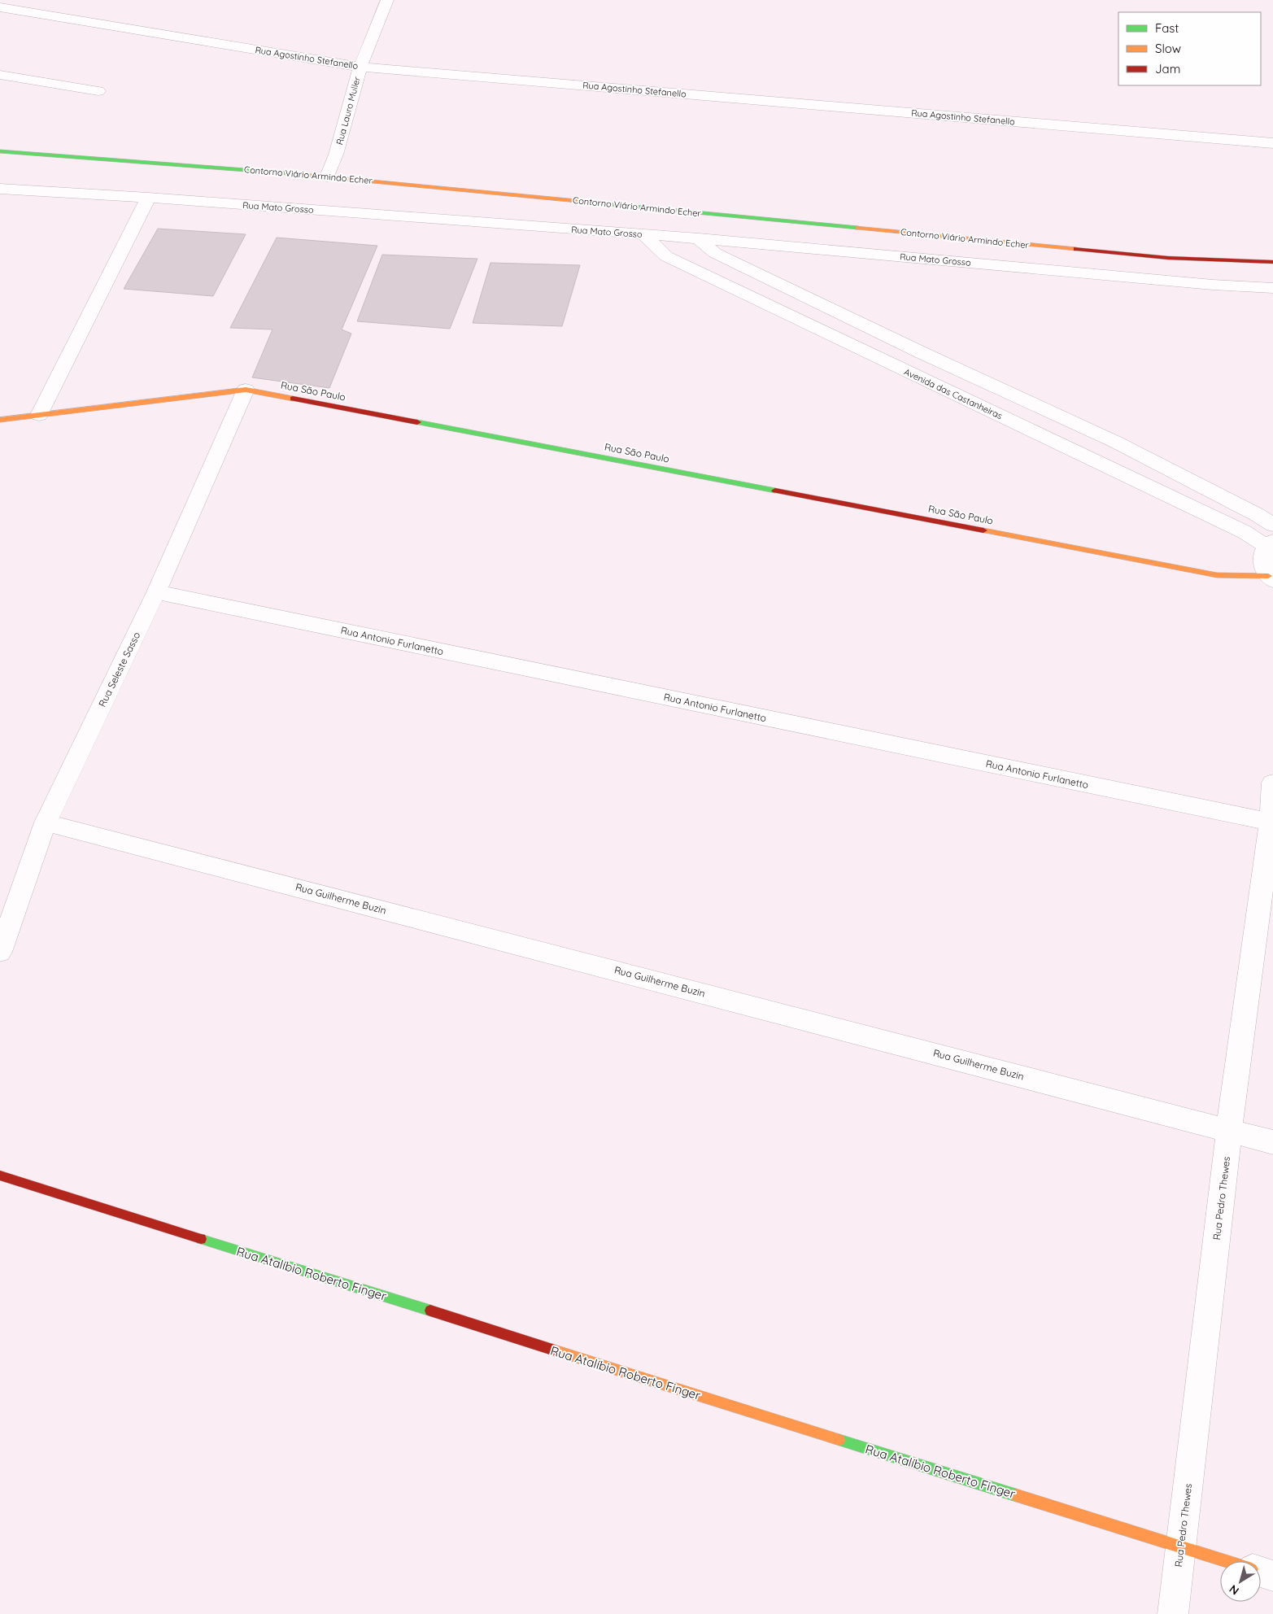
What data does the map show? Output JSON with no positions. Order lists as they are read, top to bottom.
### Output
{
  "streets": {
    "main road": ["Contorno Viário Armindo Echer", "Rua São Paulo", "Rua Atalíbio Roberto Finger"],
    "street": [
      "Rua Agostinho Stefanello",
      "Rua Lauro Muller",
      "Rua Mato Grosso",
      "Avenida das Castanheiras",
      "Rua Antonio Furlanetto",
      "Rua Seleste Sasso",
      "Rua Guilherme Buzin",
      "Rua Pedro Thewes"
    ]
  },
  "crossings": [
    ["Rua Agostinho Stefanello", "Rua Lauro Muller"],
    ["Rua Lauro Muller", "Contorno Viário Armindo Echer"],
    ["Rua Mato Grosso", "Avenida das Castanheiras"],
    ["Rua São Paulo", "Rua Seleste Sasso"],
    ["Rua Antonio Furlanetto", "Rua Seleste Sasso"],
    ["Rua Antonio Furlanetto", "Rua Pedro Thewes"],
    ["Rua Seleste Sasso", "Rua Guilherme Buzin"],
    ["Rua Guilherme Buzin", "Rua Pedro Thewes"],
    ["Rua Pedro Thewes", "Rua Atalíbio Roberto Finger"]
  ],
  "legend": ["Fast", "Slow", "Jam"],
  "north": "bottom left"
}
